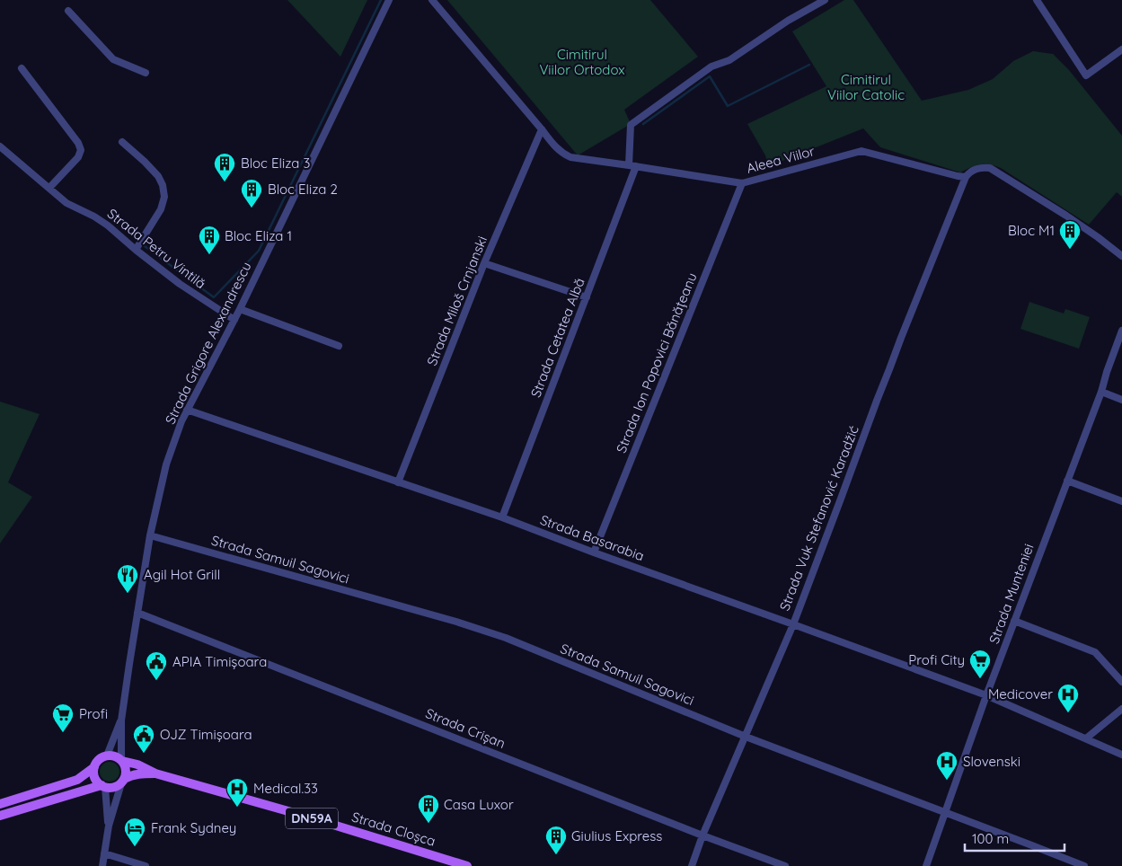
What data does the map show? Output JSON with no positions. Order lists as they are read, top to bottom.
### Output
{
  "streets": {
    "main road": ["DN59A", "Strada Cloșca"],
    "street": [
      "Aleea Viilor",
      "Strada Petru Vintilă",
      "Strada Miloš Crnjanski",
      "Strada Cetatea Albă",
      "Strada Grigore Alexandrescu",
      "Strada Ion Popovici Bănățeanu",
      "Strada Vuk Stefanović Karadžić",
      "Strada Basarabia",
      "Strada Samuil Sagovici",
      "Strada Munteniei",
      "Strada Crișan"
    ]
  },
  "crossings": [
    ["Aleea Viilor", "Strada Miloš Crnjanski"],
    ["Aleea Viilor", "Strada Cetatea Albă"],
    ["Aleea Viilor", "Strada Ion Popovici Bănățeanu"],
    ["Aleea Viilor", "Strada Vuk Stefanović Karadžić"],
    ["Strada Petru Vintilă", "Strada Grigore Alexandrescu"],
    ["Strada Miloš Crnjanski", "Strada Basarabia"],
    ["Strada Cetatea Albă", "Strada Basarabia"],
    ["Strada Grigore Alexandrescu", "Strada Basarabia"],
    ["Strada Grigore Alexandrescu", "Strada Samuil Sagovici"],
    ["Strada Grigore Alexandrescu", "Strada Crișan"],
    ["Strada Grigore Alexandrescu", "DN59A"],
    ["Strada Grigore Alexandrescu", "Strada Cloșca"],
    ["Strada Ion Popovici Bănățeanu", "Strada Basarabia"],
    ["Strada Vuk Stefanović Karadžić", "Strada Basarabia"],
    ["Strada Vuk Stefanović Karadžić", "Strada Samuil Sagovici"],
    ["Strada Vuk Stefanović Karadžić", "Strada Crișan"],
    ["Strada Basarabia", "Strada Munteniei"],
    ["Strada Samuil Sagovici", "Strada Munteniei"],
    ["DN59A", "Strada Cloșca"]
  ],
  "parks": ["Cimitirul Viilor Ortodox", "Cimitirul Viilor Catolic"],
  "places": {
    "building": [
      "Bloc Eliza 3",
      "Bloc Eliza 2",
      "Bloc M1",
      "Bloc Eliza 1",
      "Casa Luxor",
      "Giulius Express"
    ],
    "restaurant": ["Agil Hot Grill"],
    "supermarket": ["Profi City", "Profi"],
    "public building": ["APIA Timișoara", "OJZ Timișoara"],
    "hospital": ["Medicover", "Slovenski", "Medical.33"],
    "hotel": ["Frank Sydney"]
  },
  "scale_bar": "100 m"
}
